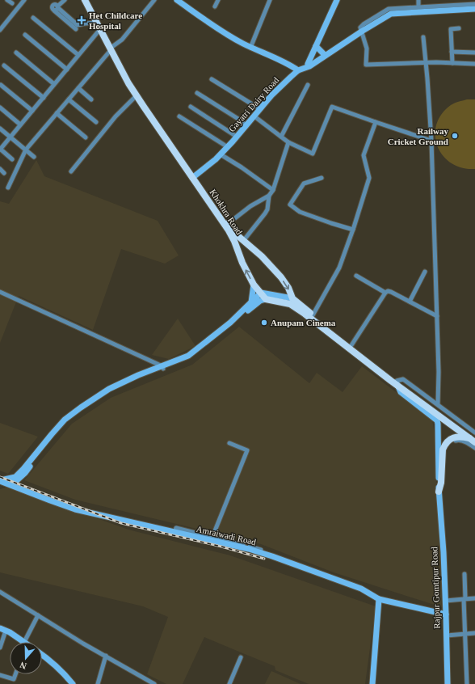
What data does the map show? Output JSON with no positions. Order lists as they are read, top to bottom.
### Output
{
  "streets": {
    "main road": [
      "Gayatri Dairy Road",
      "Khokhra Road",
      "Amraiwadi Road",
      "Rajpur Gomtipur Road"
    ]
  },
  "crossings": [
    ["Gayatri Dairy Road", "Khokhra Road"],
    ["Khokhra Road", "Rajpur Gomtipur Road"],
    ["Amraiwadi Road", "Rajpur Gomtipur Road"]
  ],
  "places": {
    "health": ["Het Childcare Hospital"],
    "other": ["Railway Cricket Ground", "Anupam Cinema"]
  },
  "north": "bottom"
}
